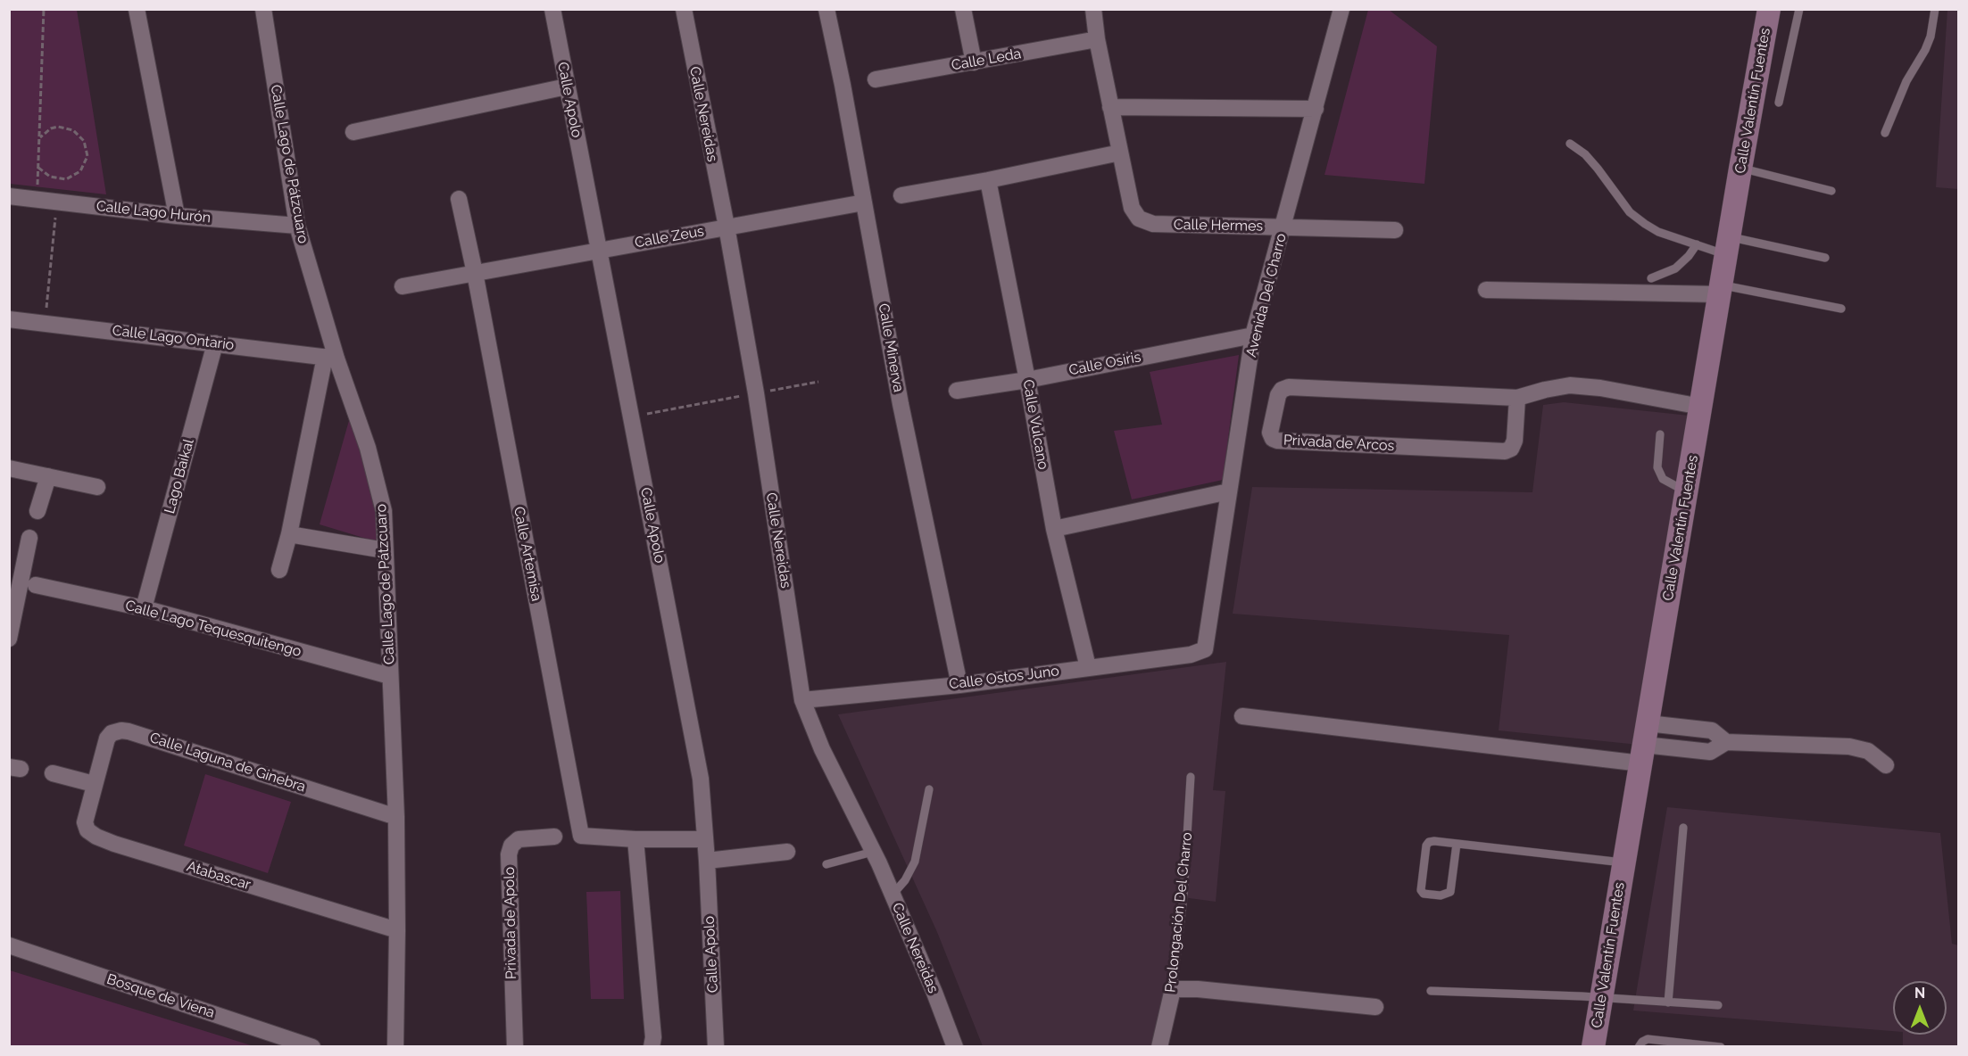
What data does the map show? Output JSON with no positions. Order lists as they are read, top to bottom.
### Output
{
  "streets": {
    "street": [
      "Calle Leda",
      "Calle Apolo",
      "Calle Valentín Fuentes",
      "Calle Nereidas",
      "Calle Lago de Pátzcuaro",
      "Calle Lago Hurón",
      "Calle Hermes",
      "Calle Zeus",
      "Avenida Del Charro",
      "Calle Lago Ontario",
      "Calle Minerva",
      "Calle Osiris",
      "Calle Vulcano",
      "Privada de Arcos",
      "Lago Baikal",
      "Calle Artemisa",
      "Calle Lago Tequesquitengo",
      "Calle Ostos Juno",
      "Calle Laguna de Ginebra",
      "Atabascar",
      "Prolongación Del Charro",
      "Privada de Apolo",
      "Bosque de Viena"
    ]
  },
  "crossings": [
    ["Calle Apolo", "Calle Zeus"],
    ["Calle Valentín Fuentes", "Privada de Arcos"],
    ["Calle Nereidas", "Calle Zeus"],
    ["Calle Nereidas", "Calle Ostos Juno"],
    ["Calle Lago de Pátzcuaro", "Calle Lago Hurón"],
    ["Calle Lago de Pátzcuaro", "Calle Lago Ontario"],
    ["Calle Lago de Pátzcuaro", "Calle Lago Tequesquitengo"],
    ["Calle Lago de Pátzcuaro", "Calle Laguna de Ginebra"],
    ["Calle Lago de Pátzcuaro", "Atabascar"],
    ["Calle Hermes", "Avenida Del Charro"],
    ["Calle Zeus", "Calle Minerva"],
    ["Calle Zeus", "Calle Artemisa"],
    ["Avenida Del Charro", "Calle Osiris"],
    ["Avenida Del Charro", "Calle Ostos Juno"],
    ["Calle Lago Ontario", "Lago Baikal"],
    ["Calle Minerva", "Calle Ostos Juno"],
    ["Calle Osiris", "Calle Vulcano"],
    ["Calle Vulcano", "Calle Ostos Juno"],
    ["Lago Baikal", "Calle Lago Tequesquitengo"],
    ["Calle Laguna de Ginebra", "Atabascar"]
  ],
  "north": "top"
}
